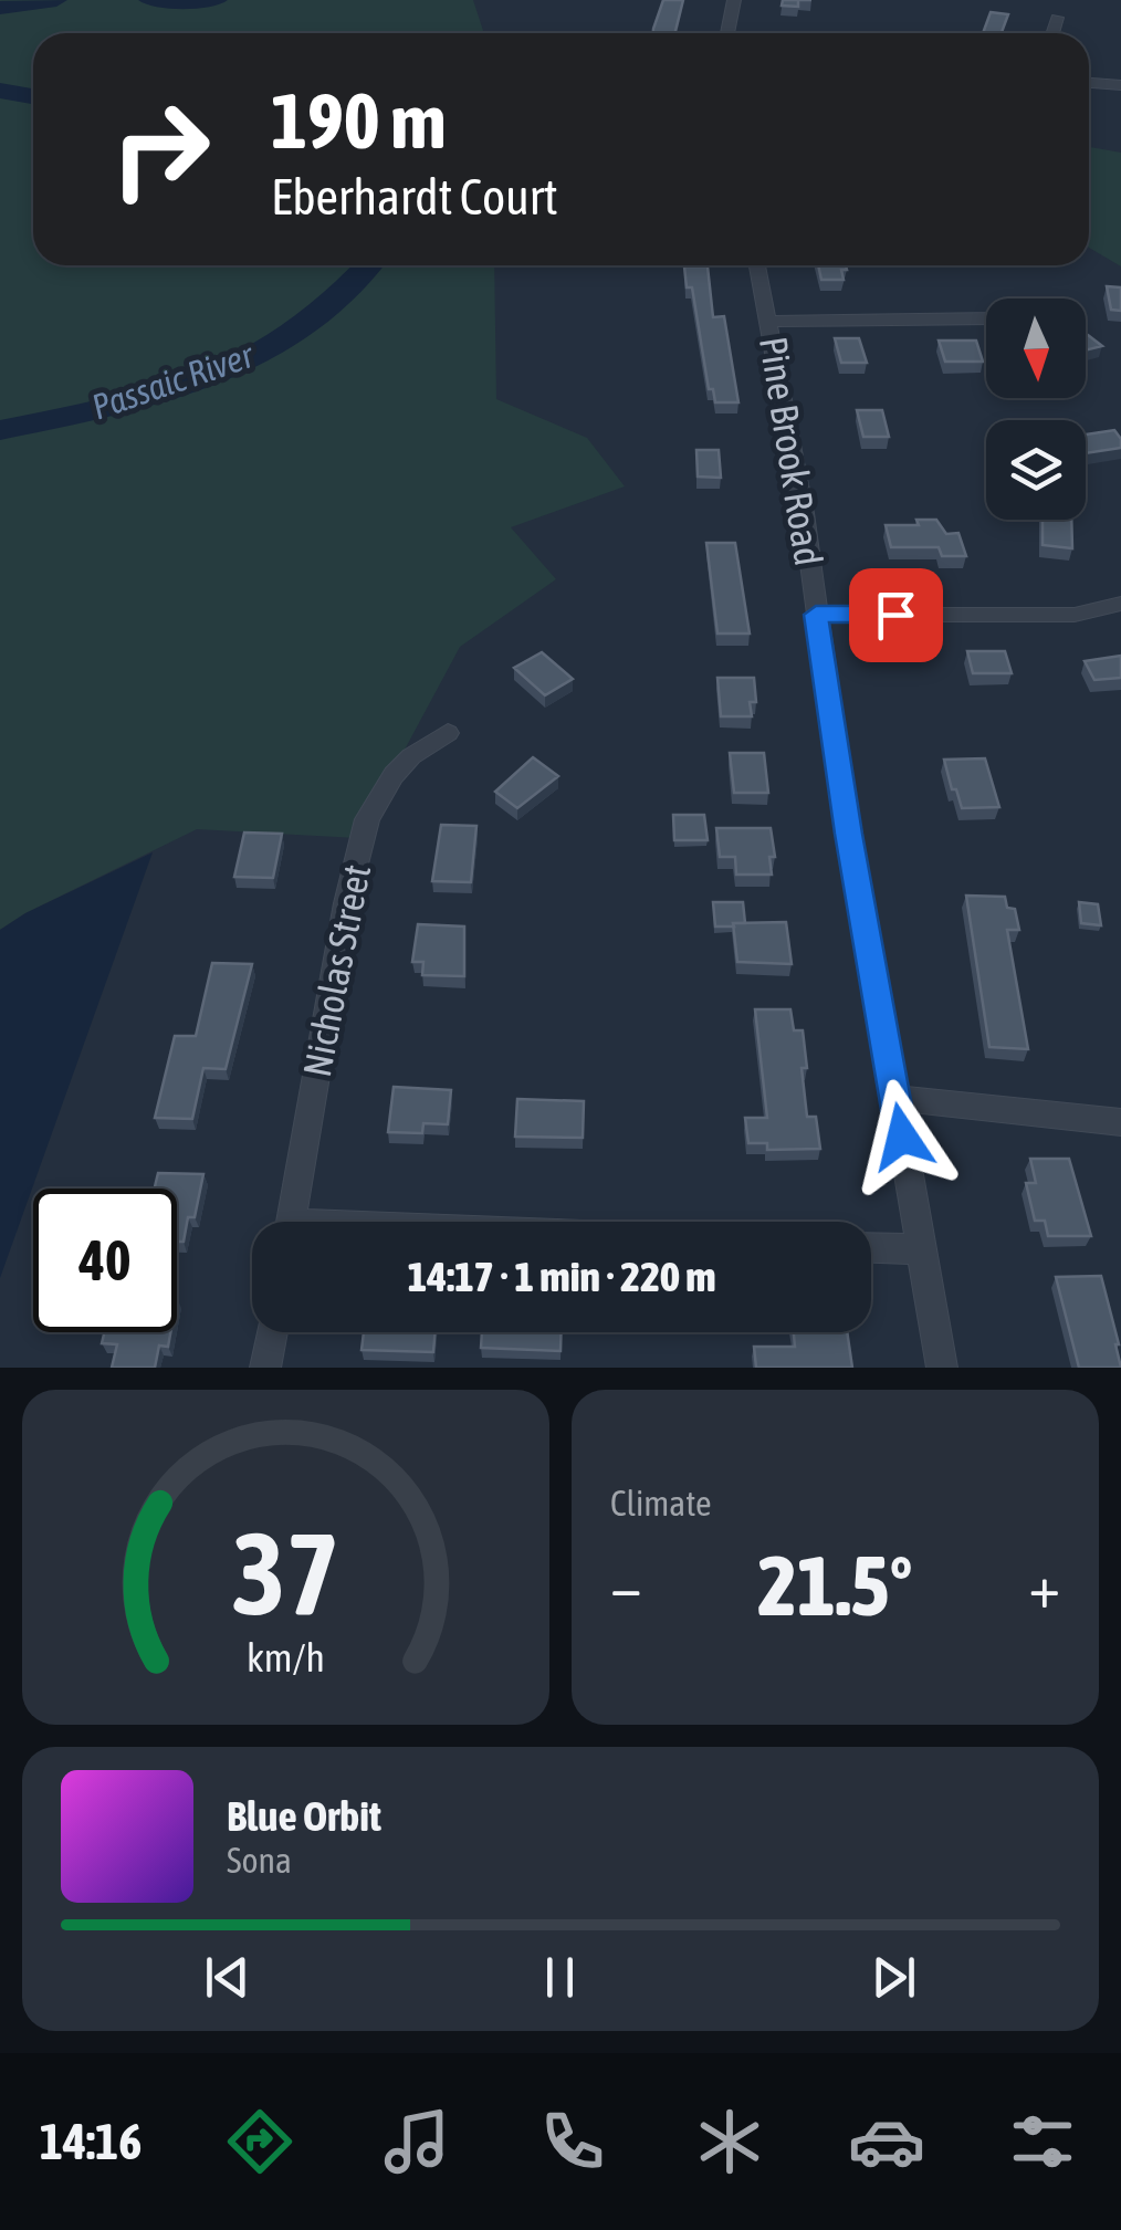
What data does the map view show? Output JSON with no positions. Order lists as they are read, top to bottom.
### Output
{
  "streets": {
    "street": ["Pine Brook Road", "Nicholas Street"]
  },
  "water": ["Passaic River"],
  "north": "bottom",
  "page": {
    "turn": ["190 m", "Eberhardt Court"],
    "limit": "40",
    "trip": "14:17 · 1 min · 220 m",
    "tile": "Climate",
    "heat": ["−", "21.5°", "+"],
    "song": ["Blue Orbit", "Sona"],
    "tabs": "14:16",
    "gauge": ["37", "km/h"]
  }
}
